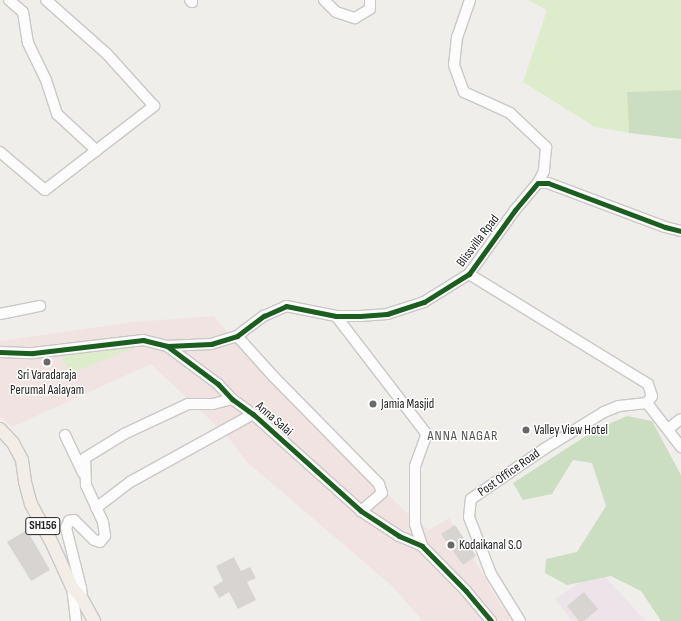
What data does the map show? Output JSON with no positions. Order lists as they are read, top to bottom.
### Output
{
  "streets": {
    "main road": ["SH156"],
    "street": ["Blissvilla Rpad", "Anna Salai", "Post Office Road"]
  },
  "crossings": [
    ["Blissvilla Rpad", "Anna Salai"]
  ],
  "districts": ["ANNA NAGAR"],
  "places": [
    "Sri Varadaraja Perumal Aalayam",
    "Jamia Masjid",
    "Valley View Hotel",
    "Kodaikanal S.O"
  ]
}
